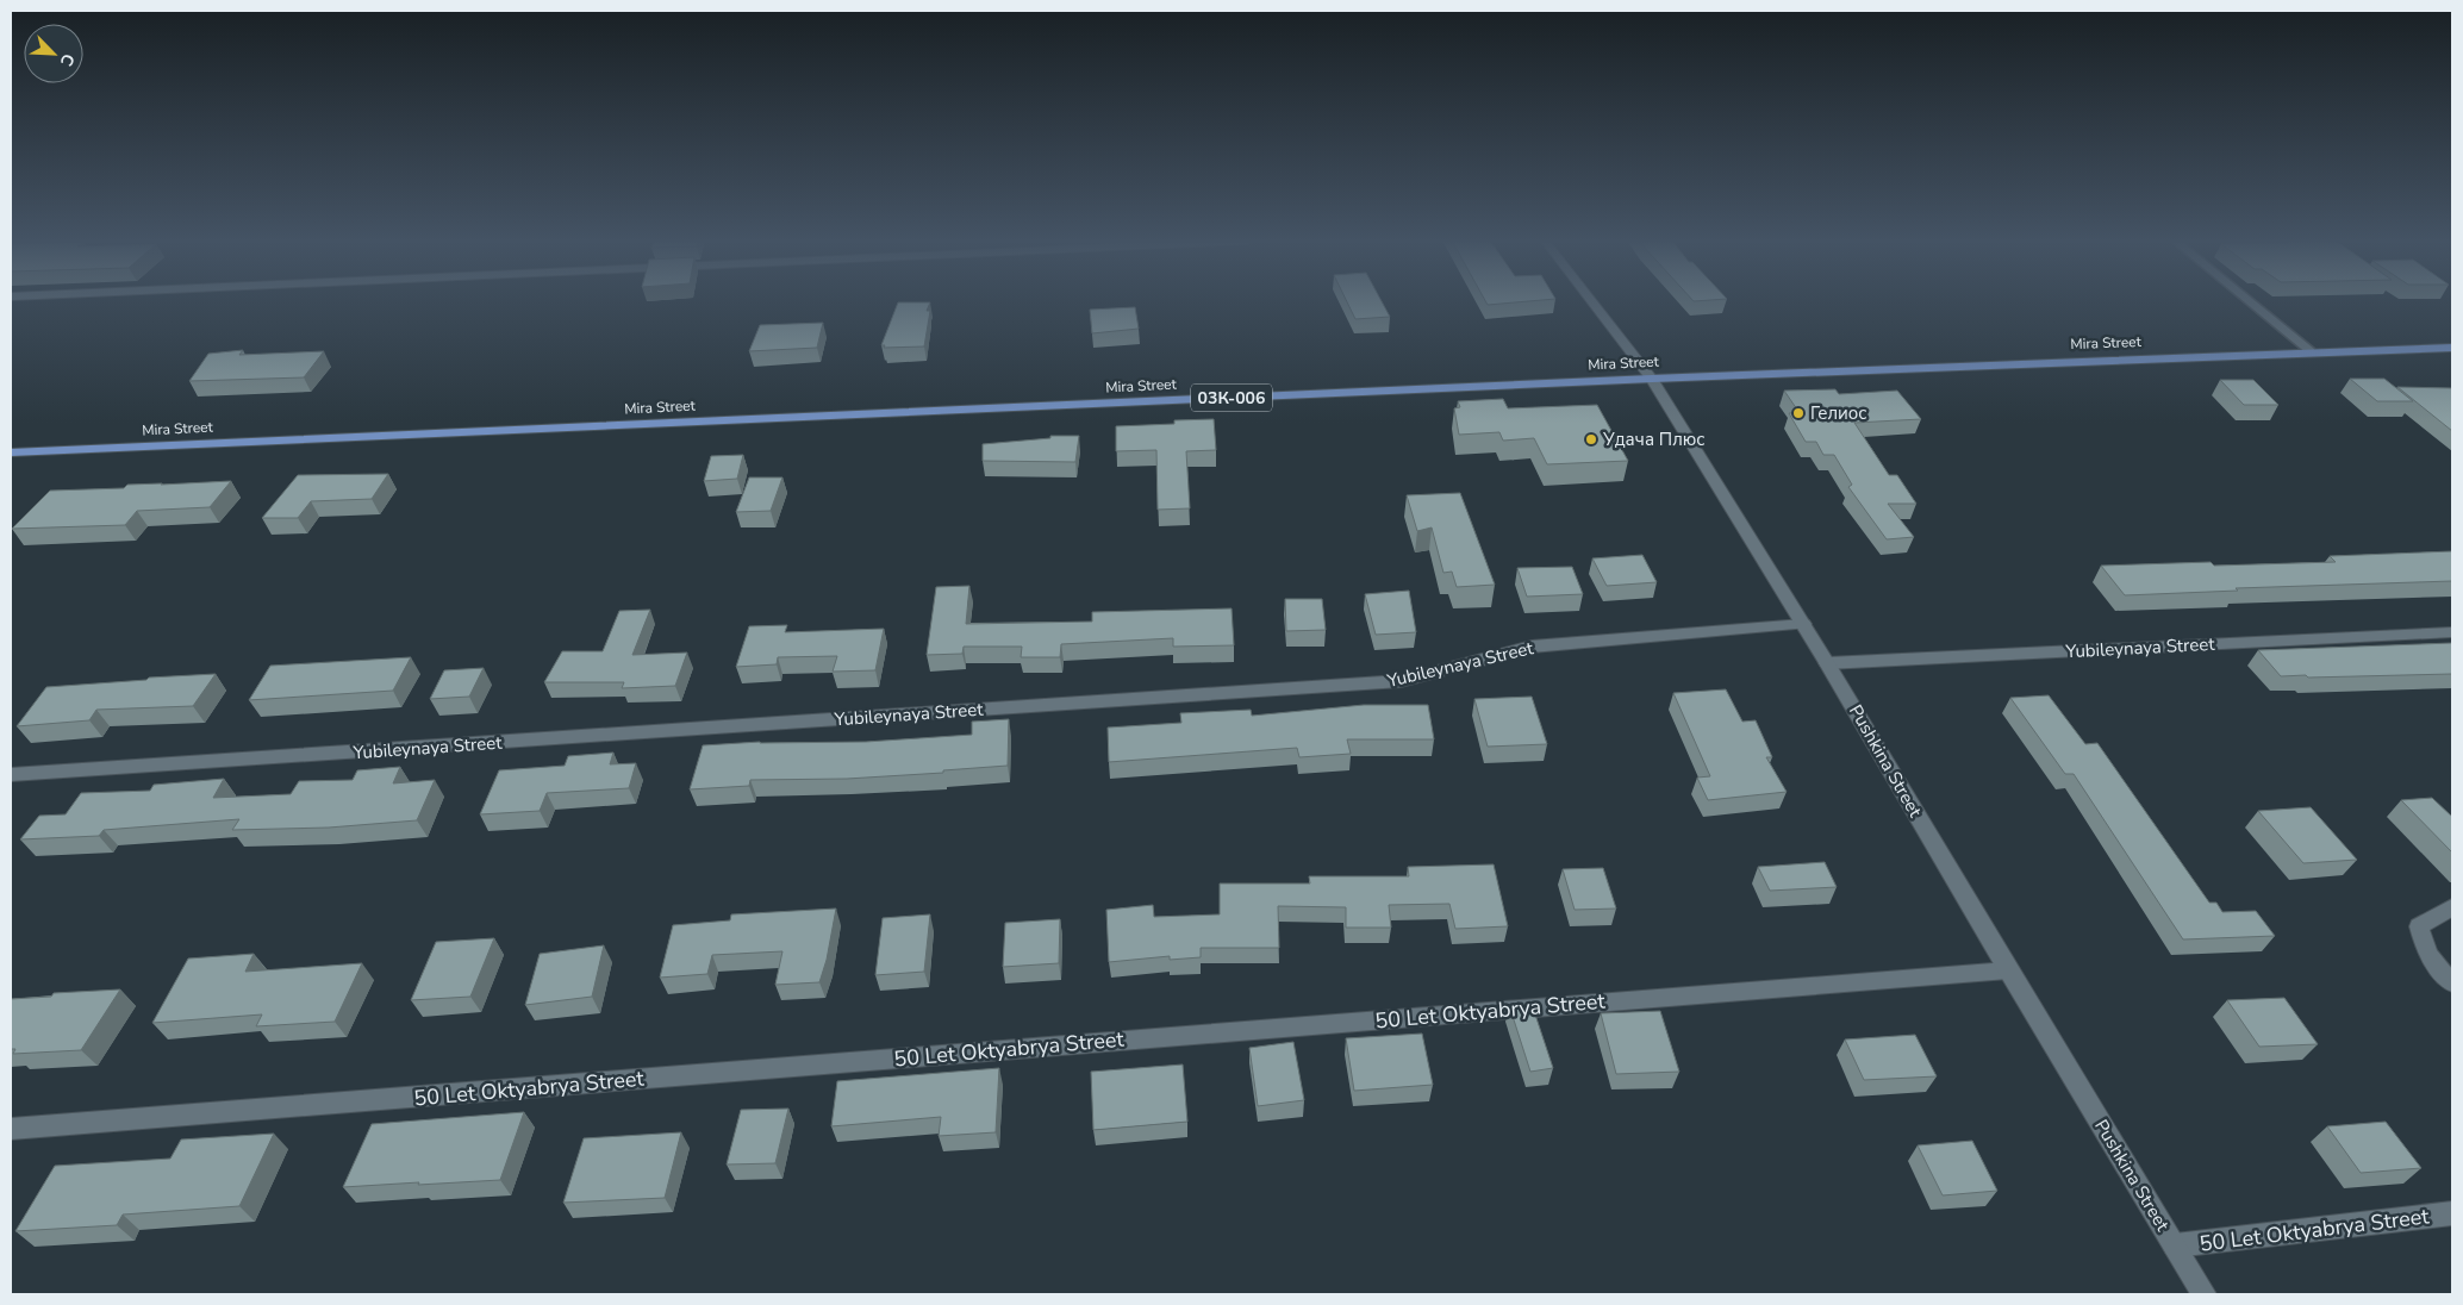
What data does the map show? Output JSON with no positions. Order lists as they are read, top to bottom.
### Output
{
  "streets": {
    "main road": ["Mira Street", "03К-006"],
    "street": ["Yubileynaya Street", "Pushkina Street", "50 Let Oktyabrya Street"]
  },
  "crossings": [
    ["Mira Street", "Pushkina Street"],
    ["Yubileynaya Street", "Pushkina Street"],
    ["Pushkina Street", "50 Let Oktyabrya Street"]
  ],
  "places": ["Гелиос", "Удача Плюс"],
  "north": "bottom right"
}
